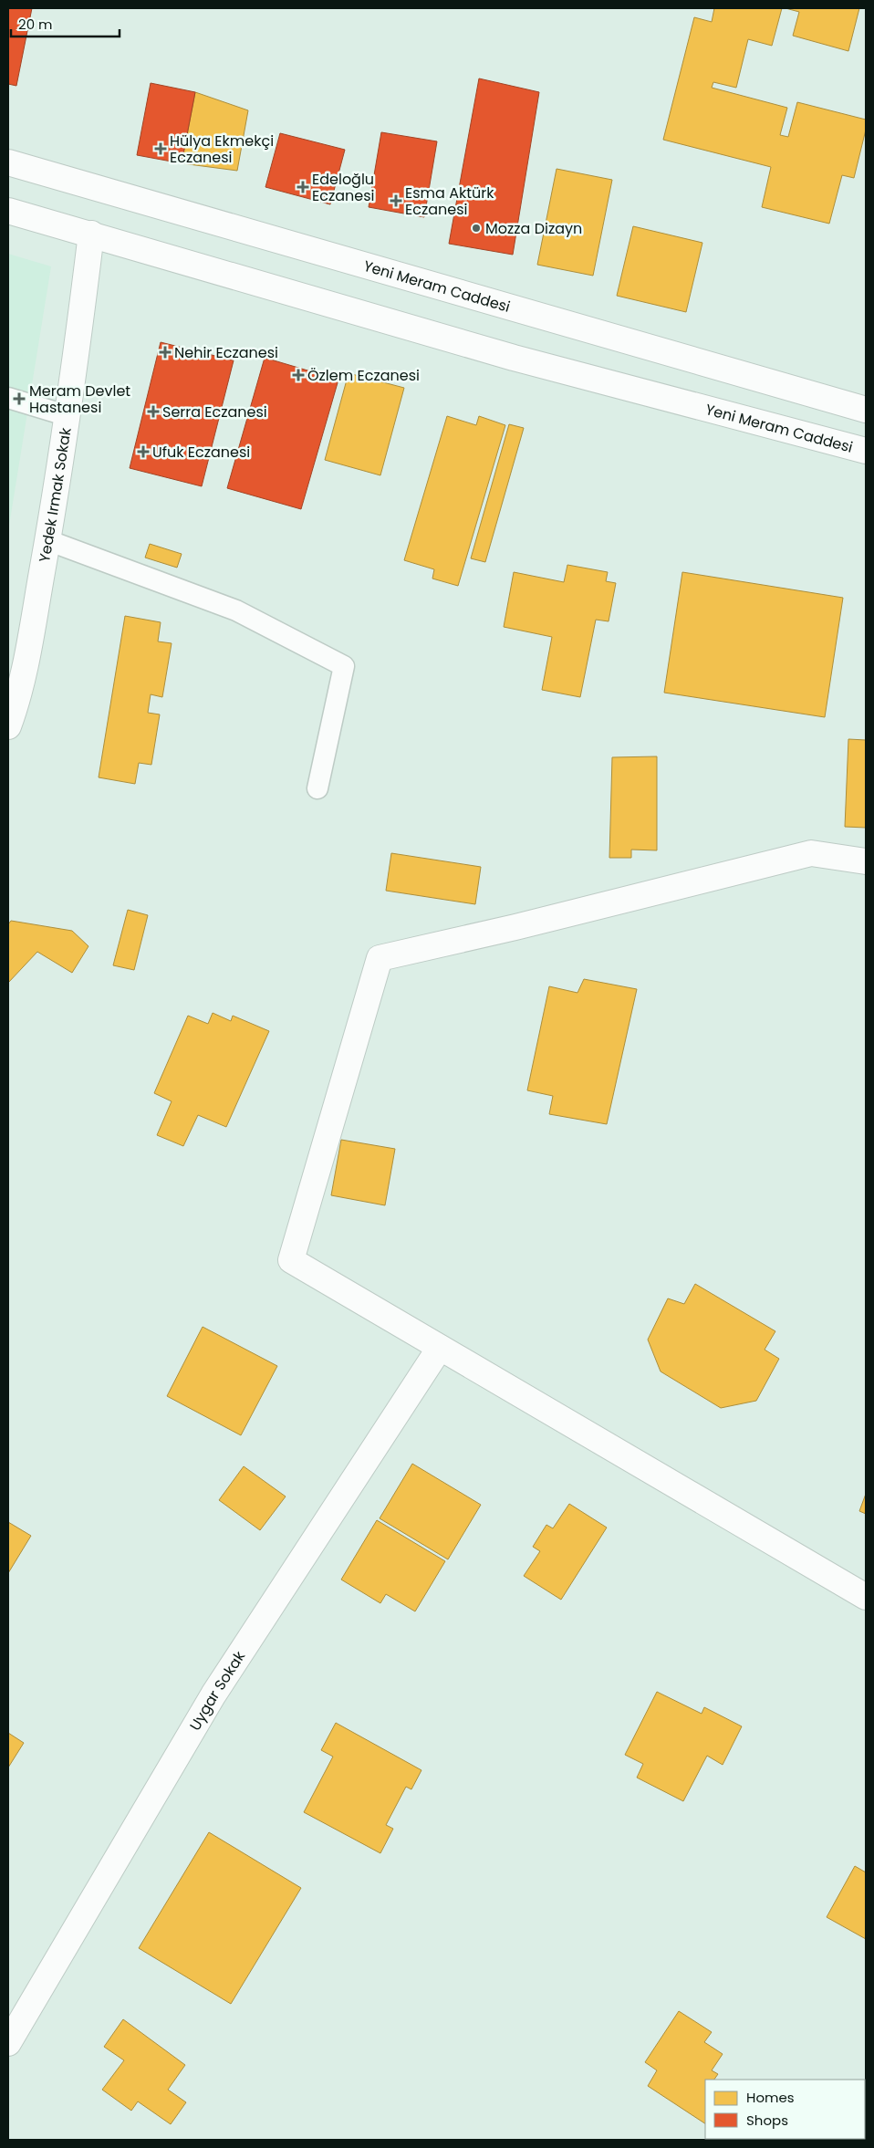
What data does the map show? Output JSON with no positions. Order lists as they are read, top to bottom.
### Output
{
  "streets": {
    "street": ["Yeni Meram Caddesi", "Yedek Irmak Sokak", "Uygar Sokak"]
  },
  "crossings": [
    ["Yeni Meram Caddesi", "Yedek Irmak Sokak"]
  ],
  "places": {
    "health": [
      "Hülya Ekmekçi Eczanesi",
      "Edeloğlu Eczanesi",
      "Esma Aktürk Eczanesi",
      "Nehir Eczanesi",
      "Özlem Eczanesi",
      "Meram Devlet Hastanesi",
      "Serra Eczanesi",
      "Ufuk Eczanesi"
    ],
    "other": ["Mozza Dizayn"]
  },
  "legend": ["Homes", "Shops"],
  "scale_bar": "20 m"
}
